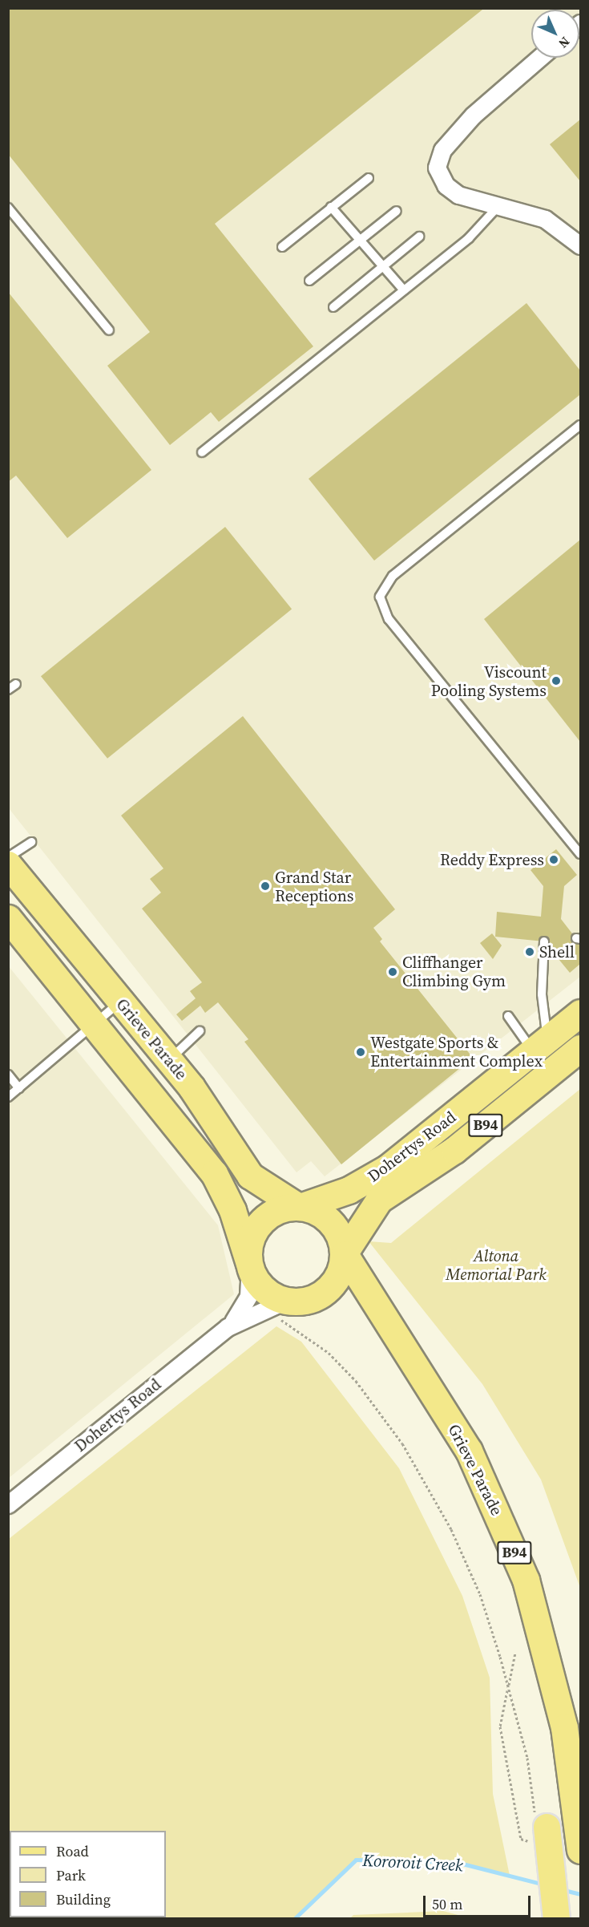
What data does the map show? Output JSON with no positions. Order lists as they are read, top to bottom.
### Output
{
  "streets": {
    "main road": ["Grieve Parade", "B94", "Dohertys Road"]
  },
  "crossings": [
    ["Grieve Parade", "B94"],
    ["Grieve Parade", "Dohertys Road"],
    ["B94", "Dohertys Road"]
  ],
  "water": ["Kororoit Creek"],
  "parks": ["Altona Memorial Park"],
  "places": [
    "Viscount Pooling Systems",
    "Reddy Express",
    "Grand Star Receptions",
    "Shell",
    "Cliffhanger Climbing Gym",
    "Westgate Sports & Entertainment Complex"
  ],
  "legend": ["Road", "Park", "Building"],
  "scale_bar": "50 m",
  "north": "bottom right"
}
